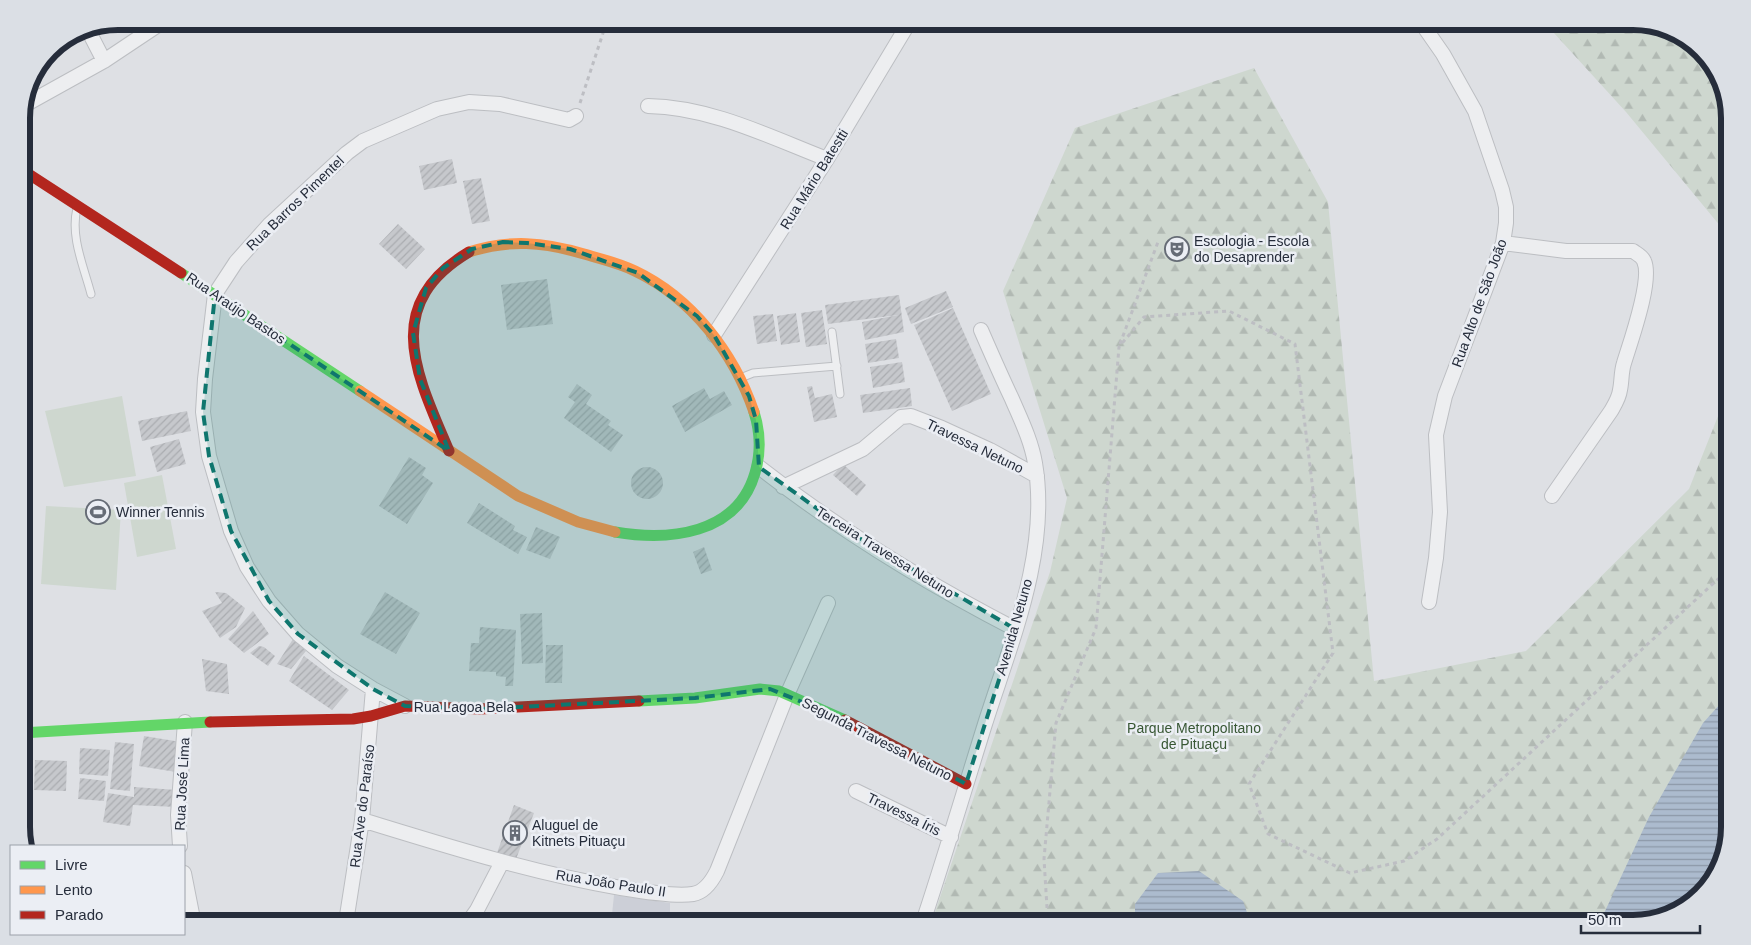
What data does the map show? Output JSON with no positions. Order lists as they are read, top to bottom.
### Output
{
  "streets": {
    "street": [
      "Rua Mário Batestti",
      "Rua Barros Pimentel",
      "Rua Alto de São João",
      "Rua Araújo Bastos",
      "Travessa Netuno",
      "Terceira Travessa Netuno",
      "Avenida Netuno",
      "Rua Lagoa Bela",
      "Segunda Travessa Netuno",
      "Rua José Lima",
      "Rua Ave do Paraíso",
      "Travessa Íris",
      "Rua João Paulo II"
    ]
  },
  "crossings": [
    ["Rua Mário Batestti", "Rua Araújo Bastos"],
    ["Rua Barros Pimentel", "Rua Araújo Bastos"],
    ["Rua Barros Pimentel", "Rua Lagoa Bela"],
    ["Rua Barros Pimentel", "Rua Ave do Paraíso"],
    ["Rua Araújo Bastos", "Terceira Travessa Netuno"],
    ["Travessa Netuno", "Terceira Travessa Netuno"],
    ["Travessa Netuno", "Avenida Netuno"],
    ["Terceira Travessa Netuno", "Avenida Netuno"],
    ["Avenida Netuno", "Segunda Travessa Netuno"],
    ["Avenida Netuno", "Travessa Íris"],
    ["Rua Lagoa Bela", "Segunda Travessa Netuno"],
    ["Rua Lagoa Bela", "Rua José Lima"],
    ["Rua Lagoa Bela", "Rua Ave do Paraíso"],
    ["Rua Lagoa Bela", "Rua João Paulo II"],
    ["Segunda Travessa Netuno", "Rua João Paulo II"],
    ["Rua Ave do Paraíso", "Rua João Paulo II"]
  ],
  "parks": ["Parque Metropolitano de Pituaçu"],
  "places": {
    "theatre": ["Escologia - Escola do Desaprender"],
    "sports": ["Winner Tennis"],
    "building": ["Aluguel de Kitnets Pituaçu"]
  },
  "legend": ["Livre", "Lento", "Parado"],
  "scale_bar": "50 m"
}
